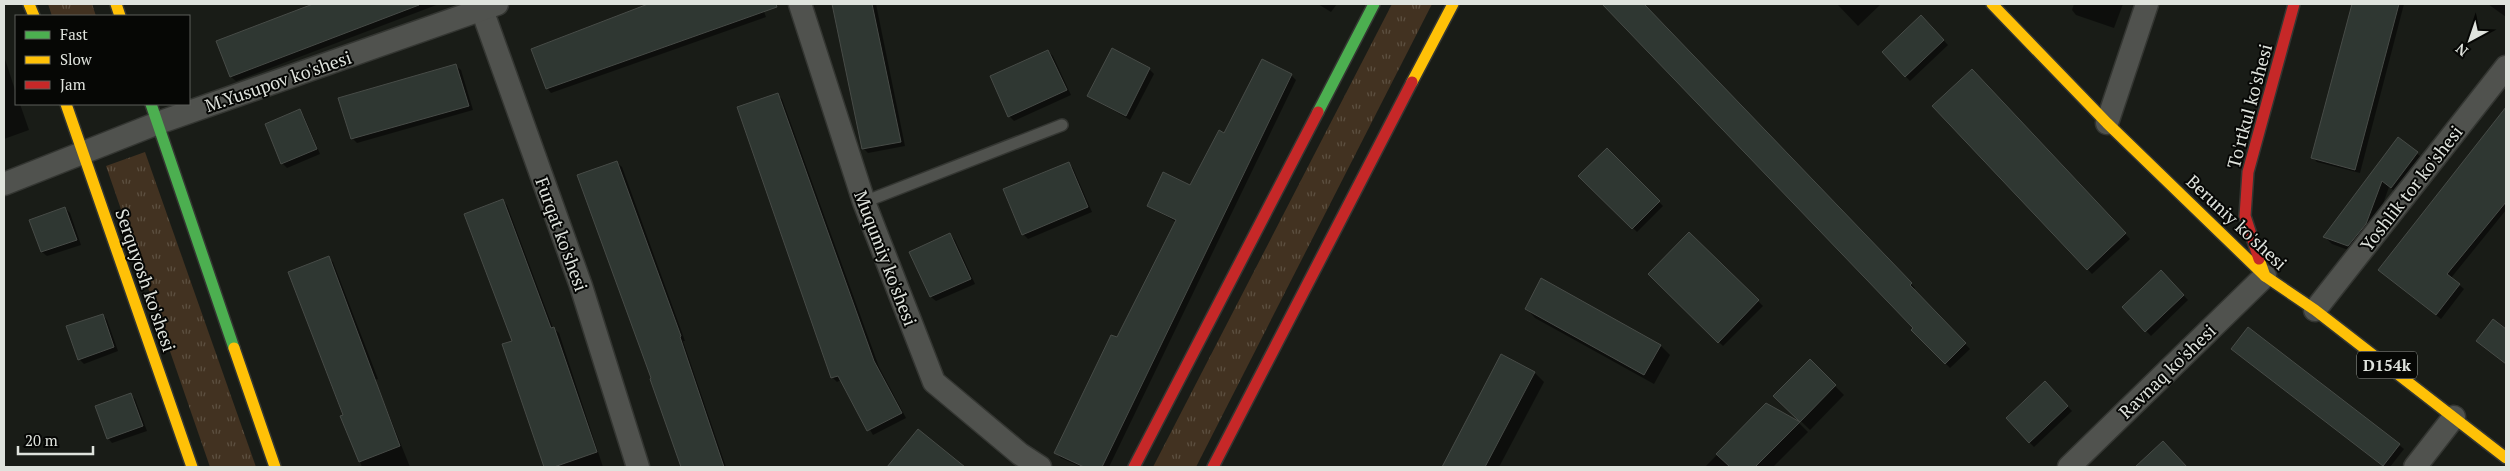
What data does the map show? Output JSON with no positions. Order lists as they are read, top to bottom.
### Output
{
  "streets": {
    "street": [
      "M.Yusupov ko'shesi",
      "To'rtkul ko'shesi",
      "Yoshlik tor ko'shesi",
      "Beruniy ko'shesi",
      "Furqat ko'shesi",
      "Muqumiy ko'shesi",
      "Serquyosh ko'shesi",
      "D154k",
      "Ravnaq ko'shesi"
    ]
  },
  "crossings": [
    ["M.Yusupov ko'shesi", "Furqat ko'shesi"],
    ["M.Yusupov ko'shesi", "Serquyosh ko'shesi"],
    ["To'rtkul ko'shesi", "Beruniy ko'shesi"],
    ["To'rtkul ko'shesi", "Ravnaq ko'shesi"],
    ["Yoshlik tor ko'shesi", "Beruniy ko'shesi"],
    ["Beruniy ko'shesi", "Ravnaq ko'shesi"]
  ],
  "legend": ["Fast", "Slow", "Jam"],
  "scale_bar": "20 m",
  "north": "bottom left"
}
